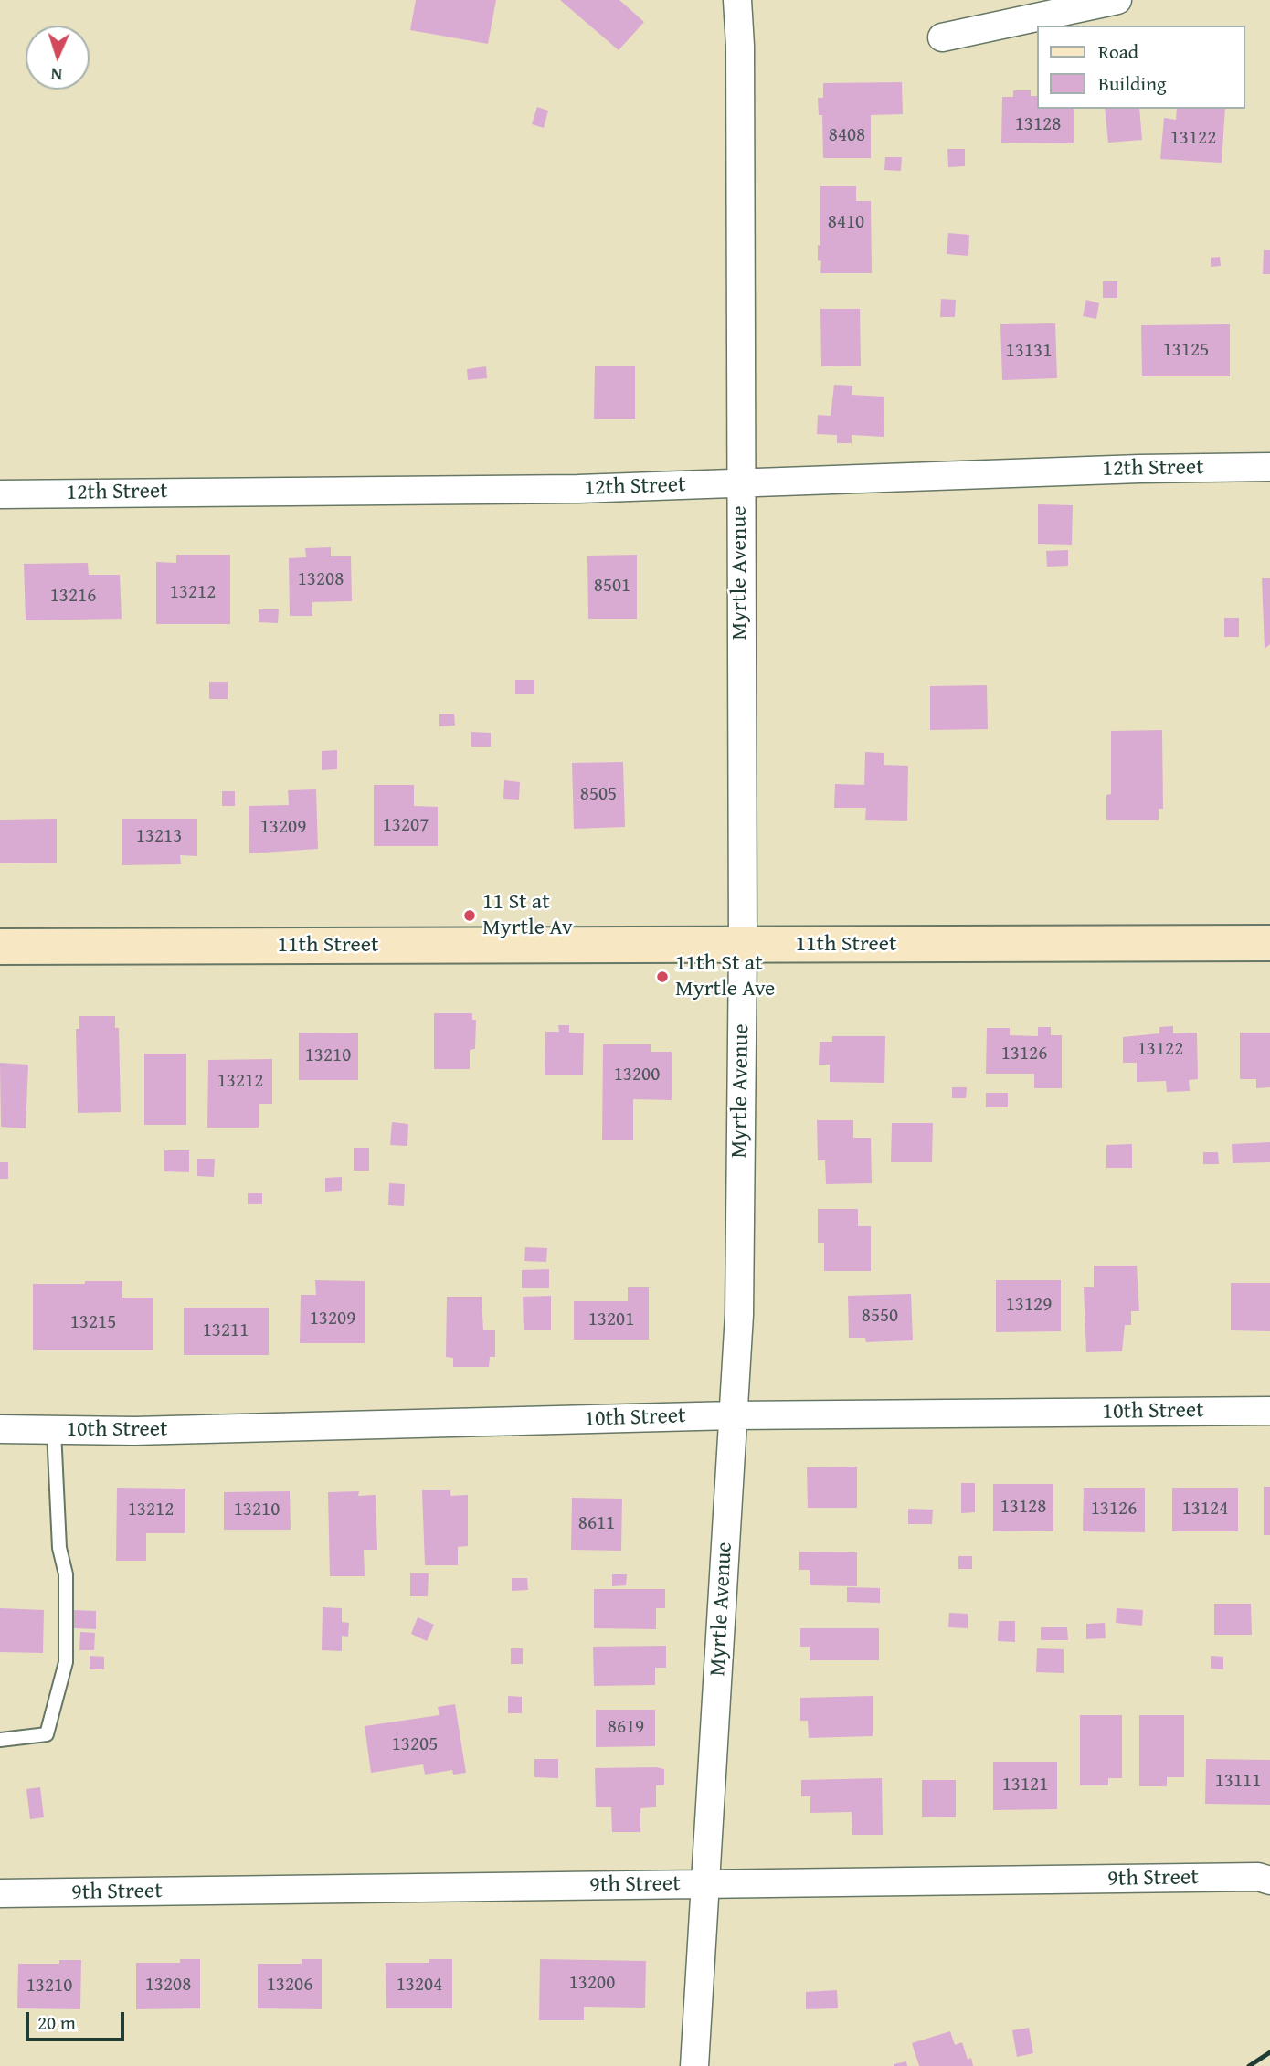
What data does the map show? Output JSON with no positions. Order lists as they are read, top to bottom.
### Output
{
  "streets": {
    "main road": ["11th Street"],
    "street": [
      "12th Street",
      "Myrtle Avenue",
      "10th Street",
      "9th Street"
    ]
  },
  "crossings": [
    ["12th Street", "Myrtle Avenue"],
    ["Myrtle Avenue", "11th Street"],
    ["Myrtle Avenue", "10th Street"],
    ["Myrtle Avenue", "9th Street"]
  ],
  "places": ["11 St at Myrtle Av", "11th St at Myrtle Ave"],
  "house_numbers": [
    "13128",
    "8408",
    "13122",
    "8410",
    "13125",
    "13131",
    "13208",
    "8501",
    "13212",
    "13216",
    "8505",
    "13207",
    "13209",
    "13213",
    "13122",
    "13126",
    "13210",
    "13200",
    "13212",
    "13129",
    "8550",
    "13209",
    "13201",
    "13215",
    "13211",
    "13128",
    "13126",
    "13124",
    "13212",
    "13210",
    "8611",
    "8619",
    "13205",
    "13111",
    "13121",
    "13200",
    "13208",
    "13206",
    "13204",
    "13210"
  ],
  "legend": ["Road", "Building"],
  "scale_bar": "20 m",
  "north": "bottom"
}
